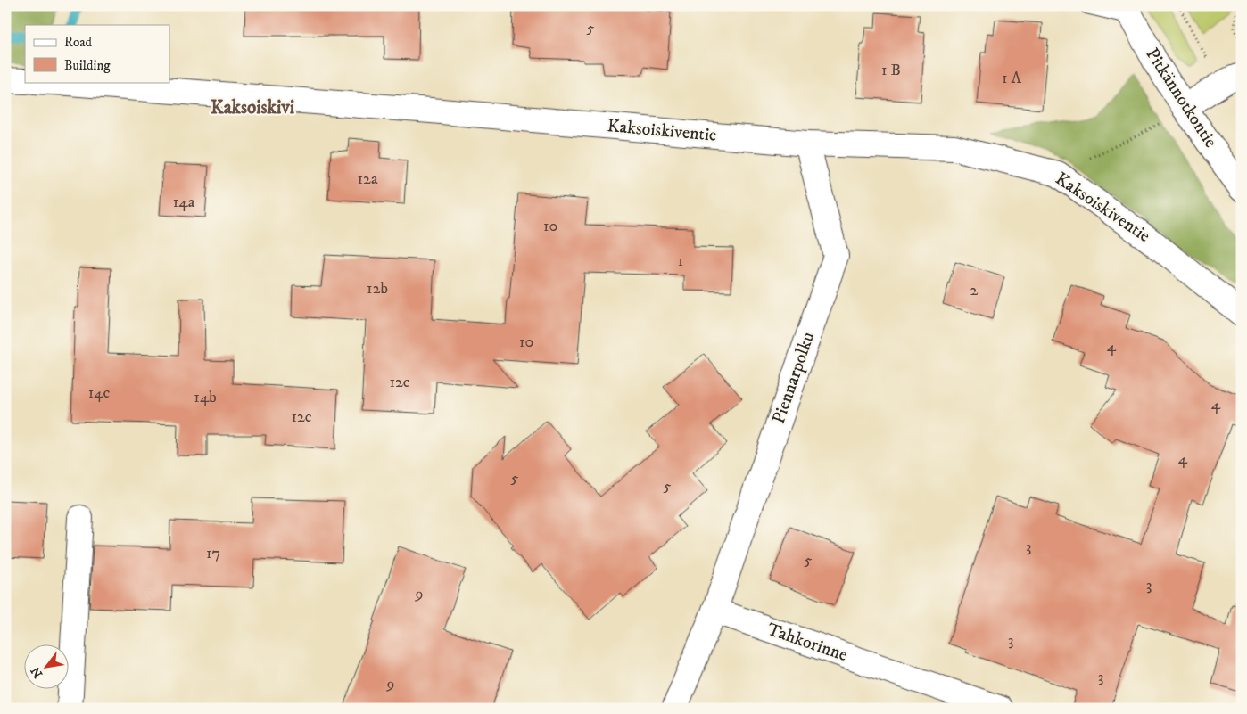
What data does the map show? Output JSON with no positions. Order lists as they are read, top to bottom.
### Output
{
  "streets": {
    "street": [
      "Pitkännotkontie",
      "Kaksoiskiventie",
      "Piennarpolku",
      "Tahkorinne"
    ]
  },
  "crossings": [
    ["Kaksoiskiventie", "Piennarpolku"],
    ["Piennarpolku", "Tahkorinne"]
  ],
  "districts": ["Kaksoiskivi"],
  "house_numbers": [
    "5",
    "1 B",
    "1 A",
    "12a",
    "14a",
    "10",
    "1",
    "12b",
    "2",
    "10",
    "4",
    "12c",
    "14c",
    "14b",
    "4",
    "12c",
    "4",
    "5",
    "5",
    "3",
    "17",
    "5",
    "3",
    "9",
    "3",
    "3",
    "9"
  ],
  "legend": ["Road", "Building"],
  "north": "bottom left"
}
